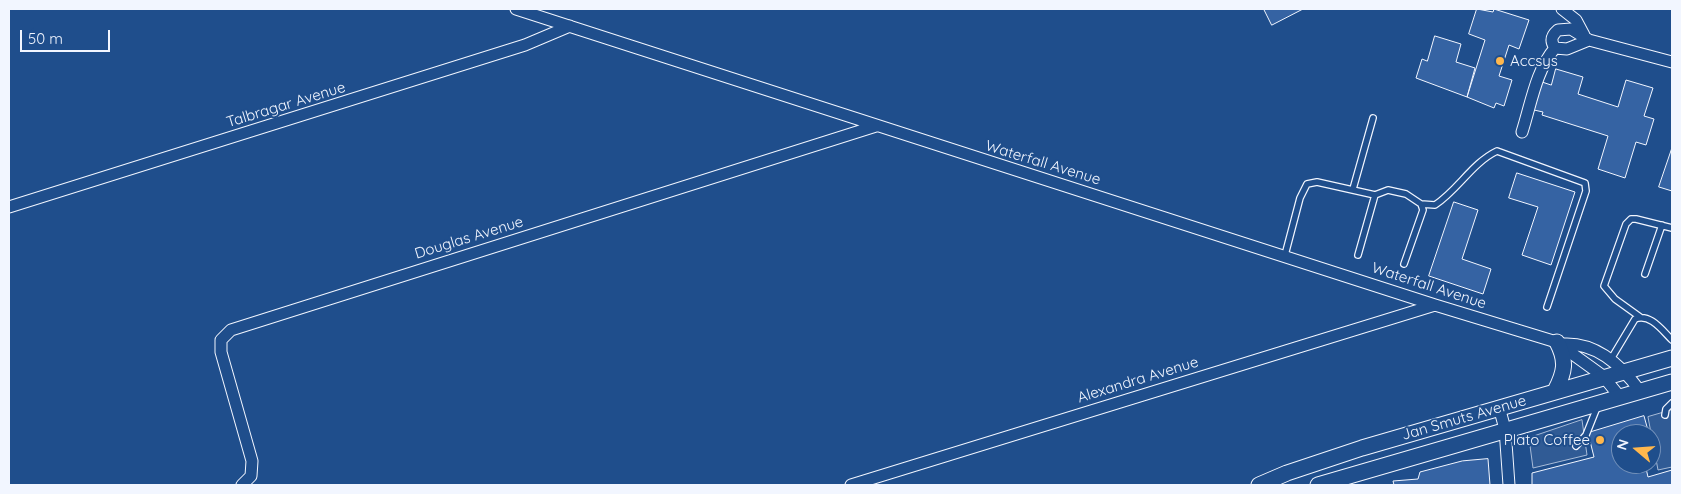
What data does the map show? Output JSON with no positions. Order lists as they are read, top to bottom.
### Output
{
  "streets": {
    "main road": ["Jan Smuts Avenue"],
    "street": [
      "Talbragar Avenue",
      "Waterfall Avenue",
      "Douglas Avenue",
      "Alexandra Avenue"
    ]
  },
  "crossings": [
    ["Talbragar Avenue", "Waterfall Avenue"],
    ["Waterfall Avenue", "Douglas Avenue"],
    ["Waterfall Avenue", "Alexandra Avenue"],
    ["Waterfall Avenue", "Jan Smuts Avenue"]
  ],
  "places": ["Accsys", "Plato Coffee"],
  "scale_bar": "50 m",
  "north": "left"
}
